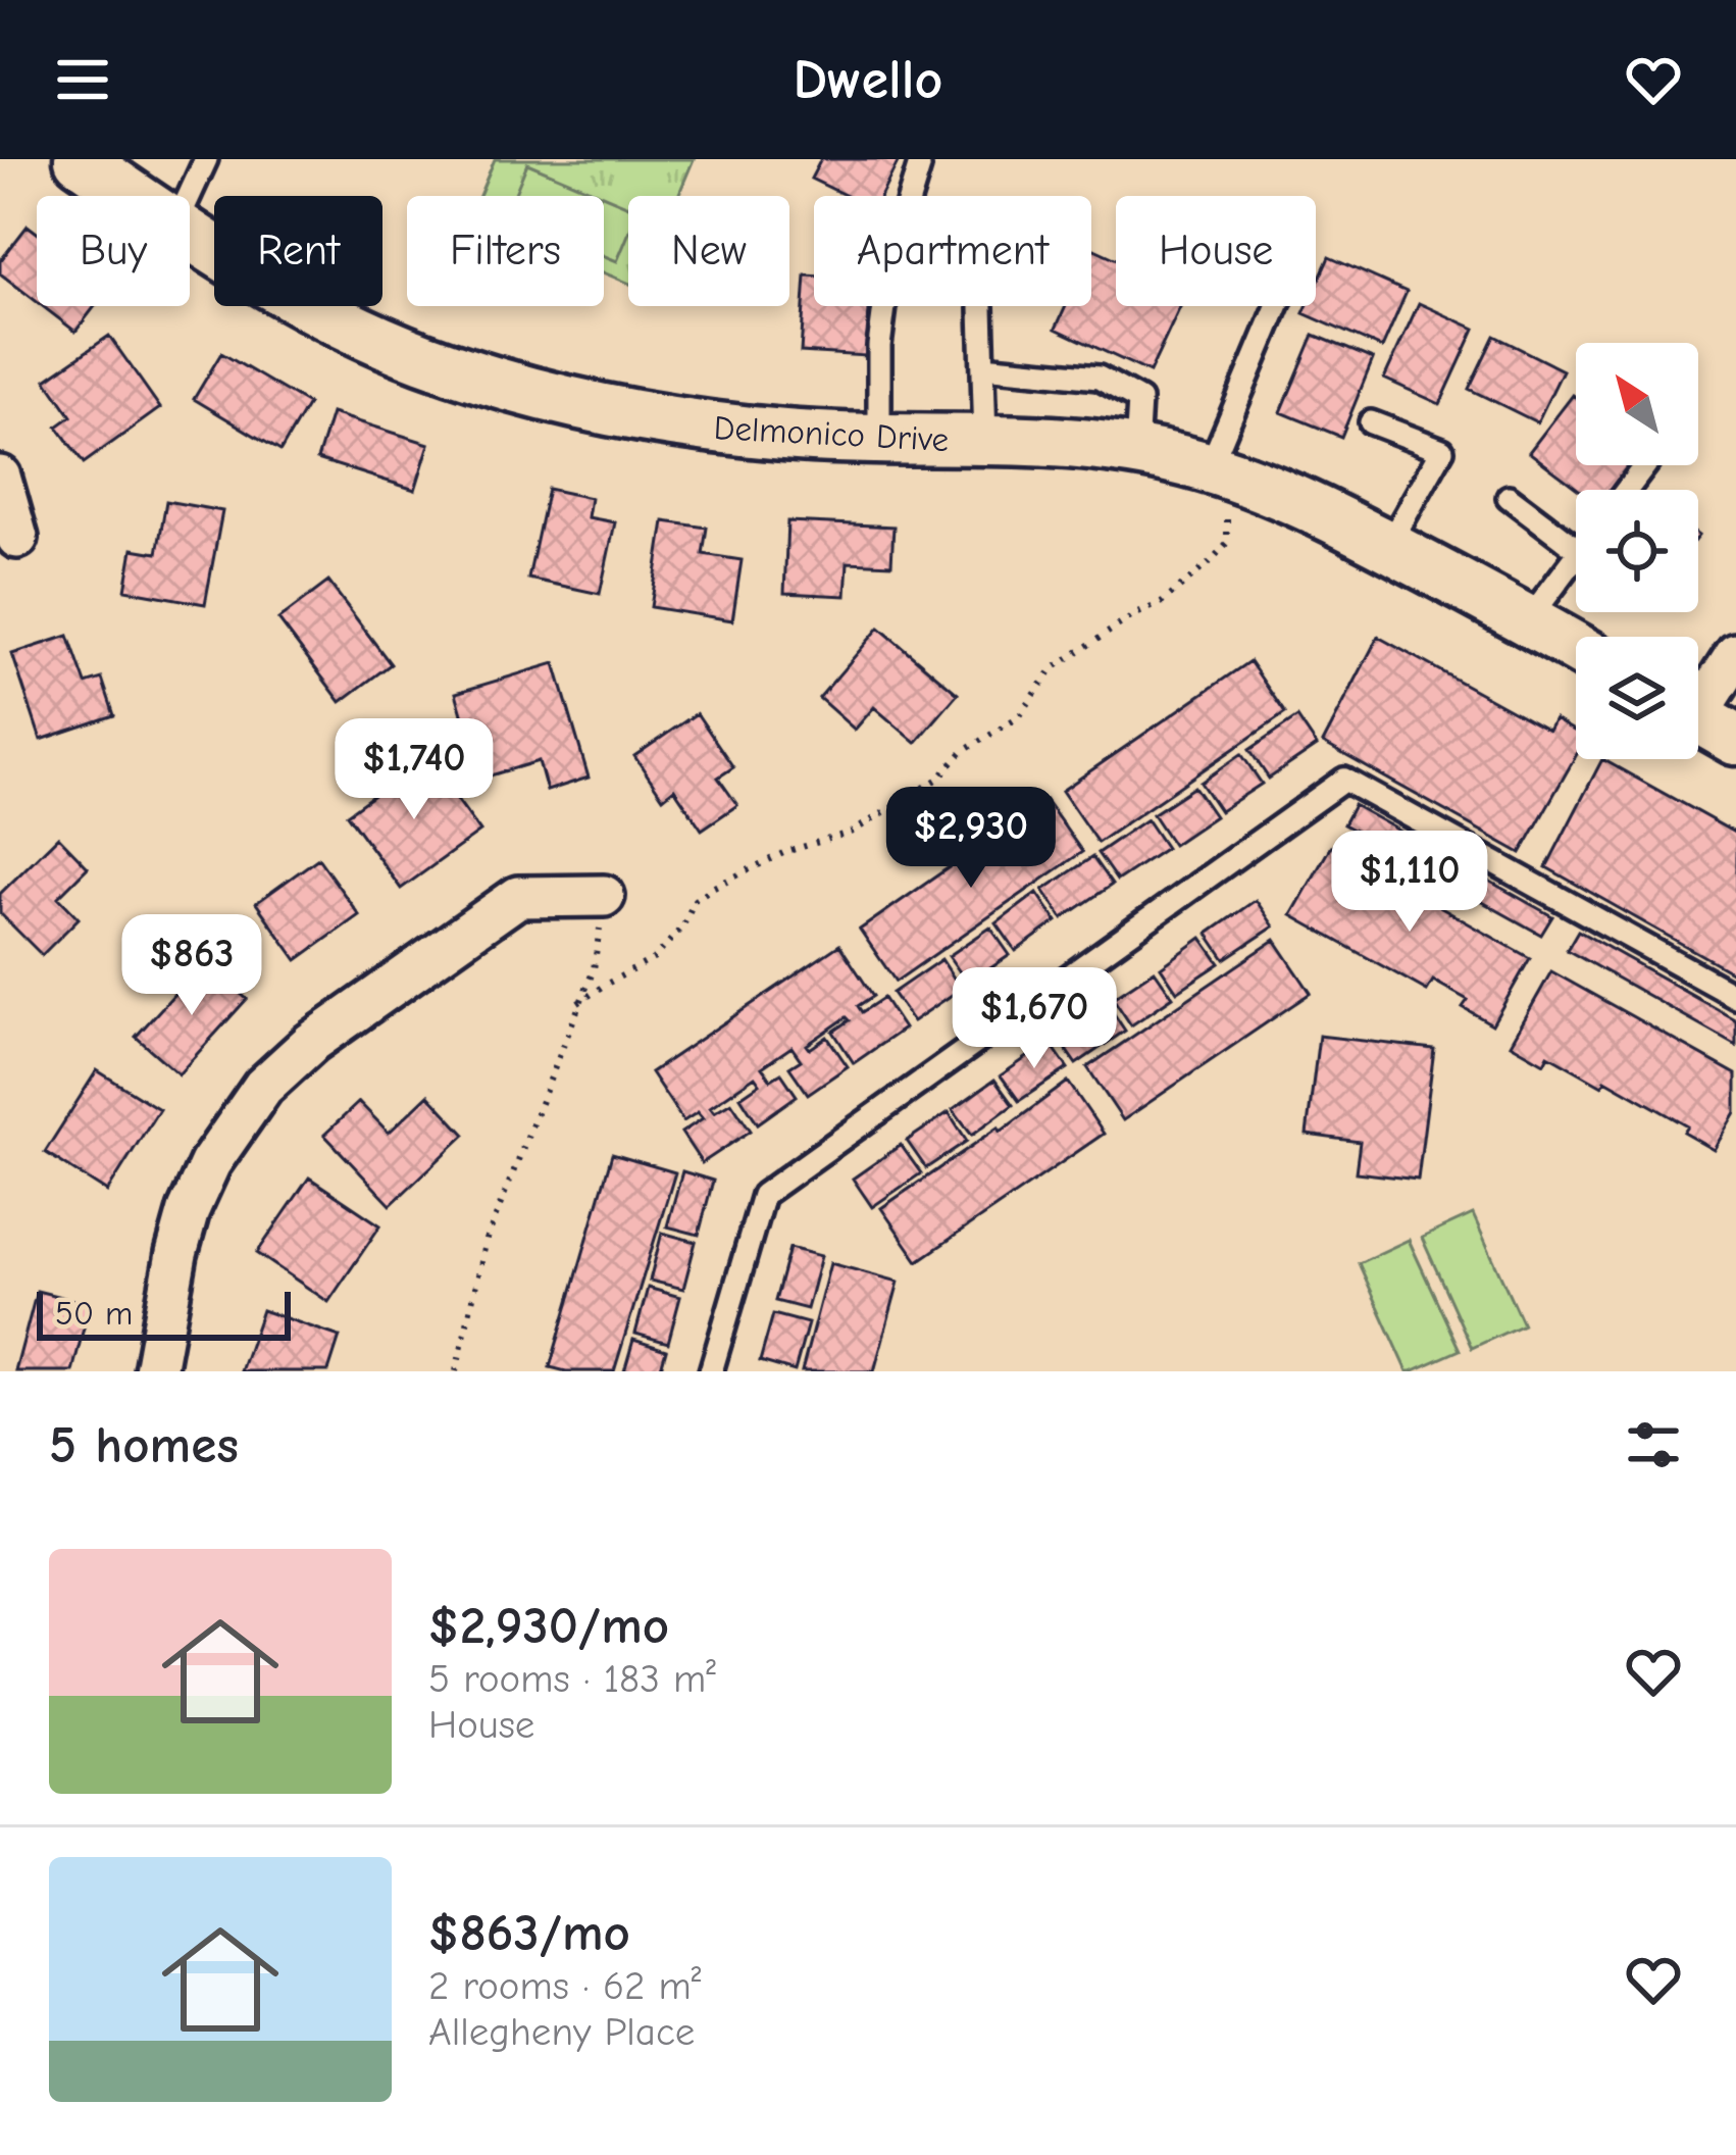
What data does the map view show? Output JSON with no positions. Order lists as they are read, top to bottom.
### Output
{
  "streets": {
    "street": ["Delmonico Drive"]
  },
  "scale_bar": "50 m",
  "north": "top left",
  "page": {
    "header": "Dwello",
    "chip": [
      "Buy",
      "Rent",
      "Filters",
      "New",
      "Apartment",
      "House"
    ],
    "price": [
      "$1,740",
      "$2,930",
      "$1,110",
      "$863",
      "$1,670"
    ],
    "scale": "50 m",
    "heading": "5 homes",
    "list": [
      {
        "name": "$2,930/mo",
        "note": "5 rooms · 183 m² · House"
      },
      {
        "name": "$863/mo",
        "note": "2 rooms · 62 m² · Allegheny Place"
      }
    ]
  }
}
